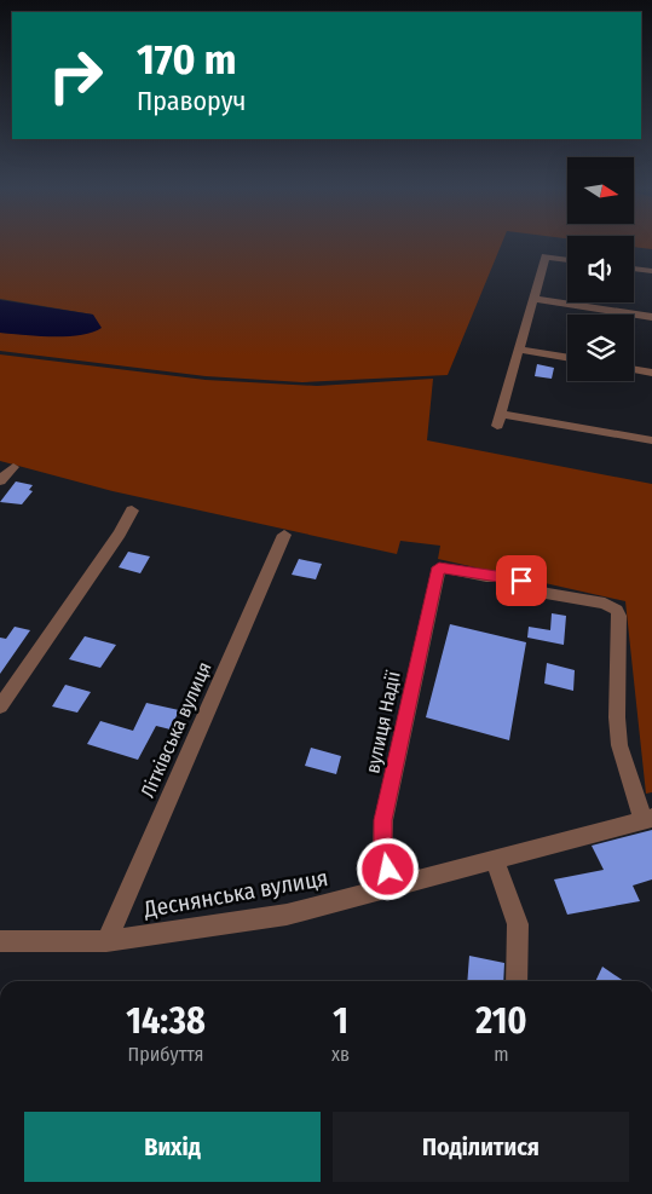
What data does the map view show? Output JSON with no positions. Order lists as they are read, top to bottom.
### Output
{
  "streets": {
    "street": ["вулиця Надії", "Літківська вулиця", "Деснянська вулиця"]
  },
  "crossings": [
    ["вулиця Надії", "Деснянська вулиця"],
    ["Літківська вулиця", "Деснянська вулиця"]
  ],
  "north": "right",
  "page": {
    "turn": ["170 m", "Праворуч"],
    "eta": [
      "14:38",
      "Прибуття",
      "1",
      "хв",
      "210",
      "m"
    ],
    "buttons": ["Вихід", "Поділитися"]
  }
}
